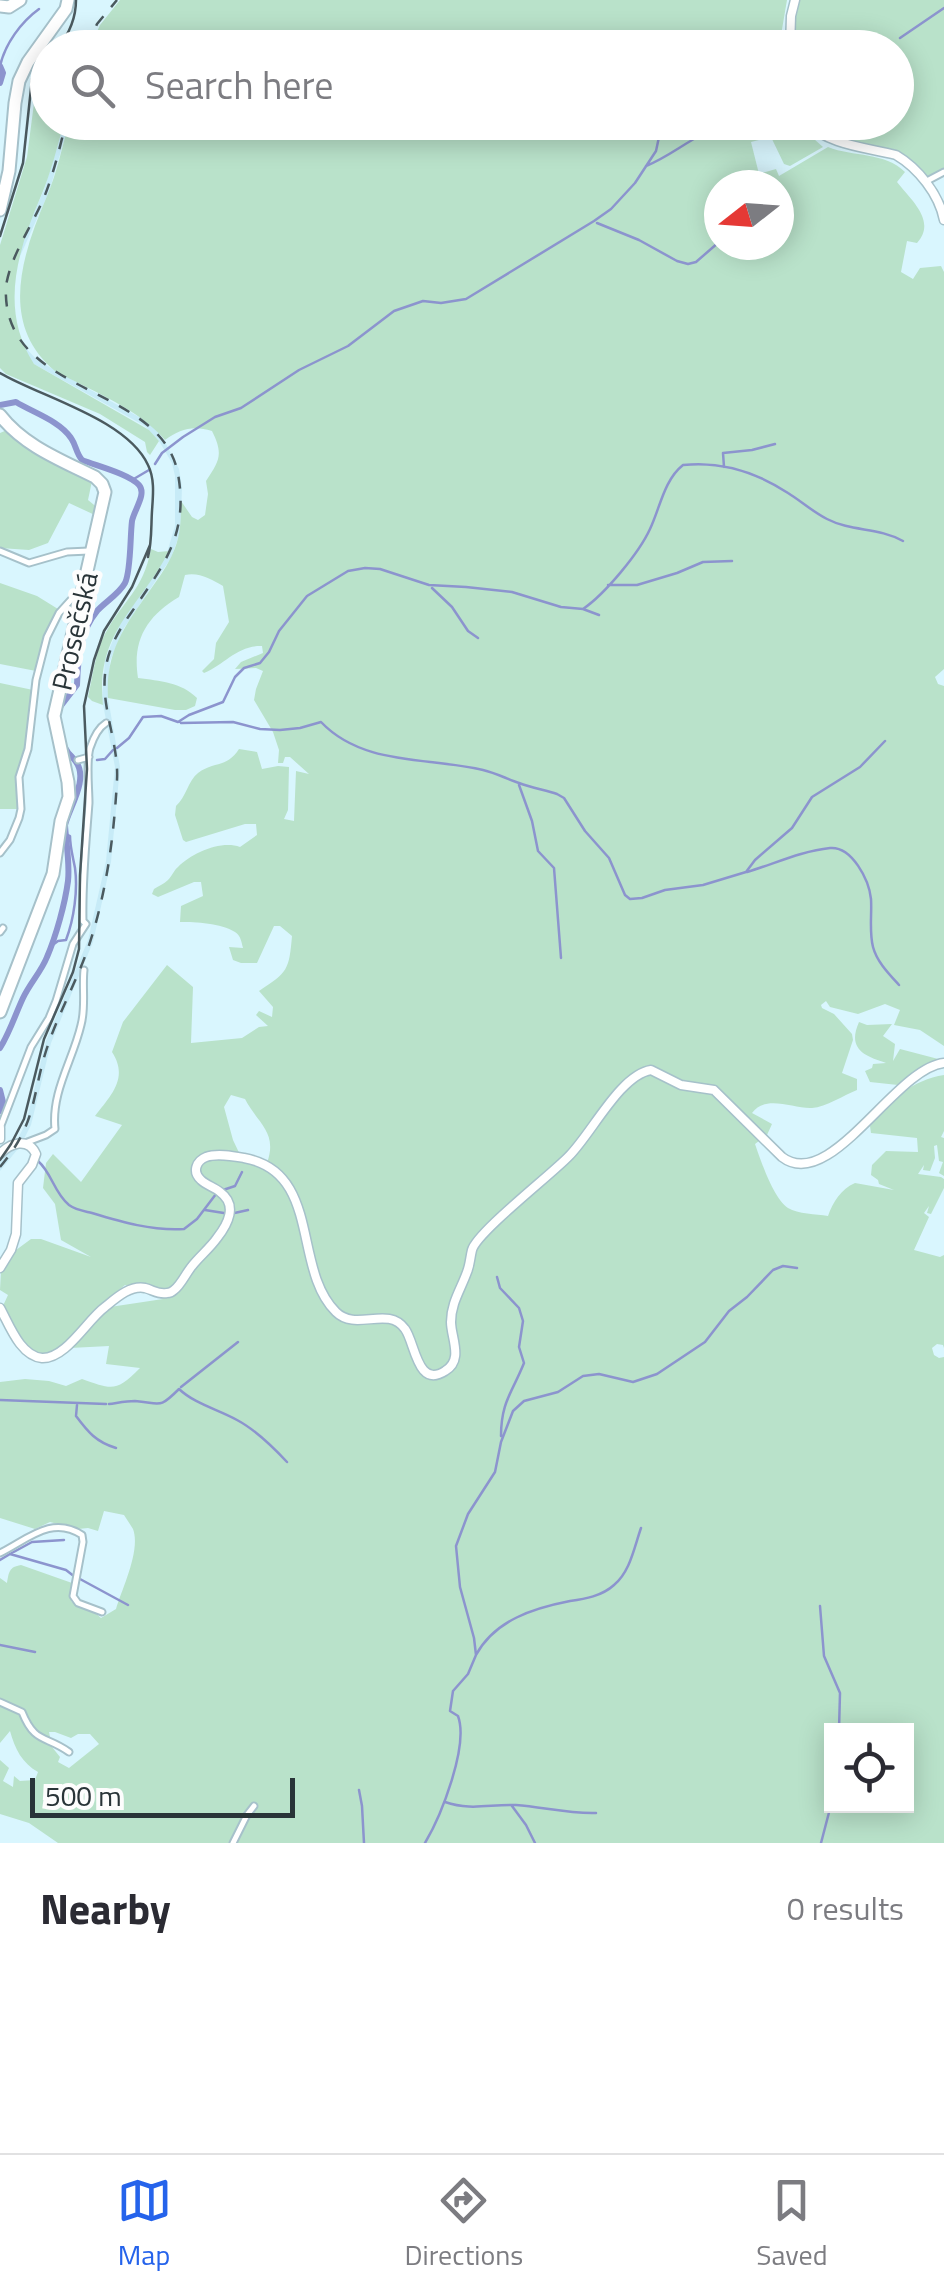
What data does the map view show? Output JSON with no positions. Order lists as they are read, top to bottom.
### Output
{
  "streets": {
    "main road": ["Prosečská"]
  },
  "scale_bar": "500 m",
  "north": "left",
  "page": {
    "search": "Search here",
    "scale": "500 m",
    "heading": ["Nearby", "0 results"],
    "nav": ["Map", "Directions", "Saved"]
  }
}
